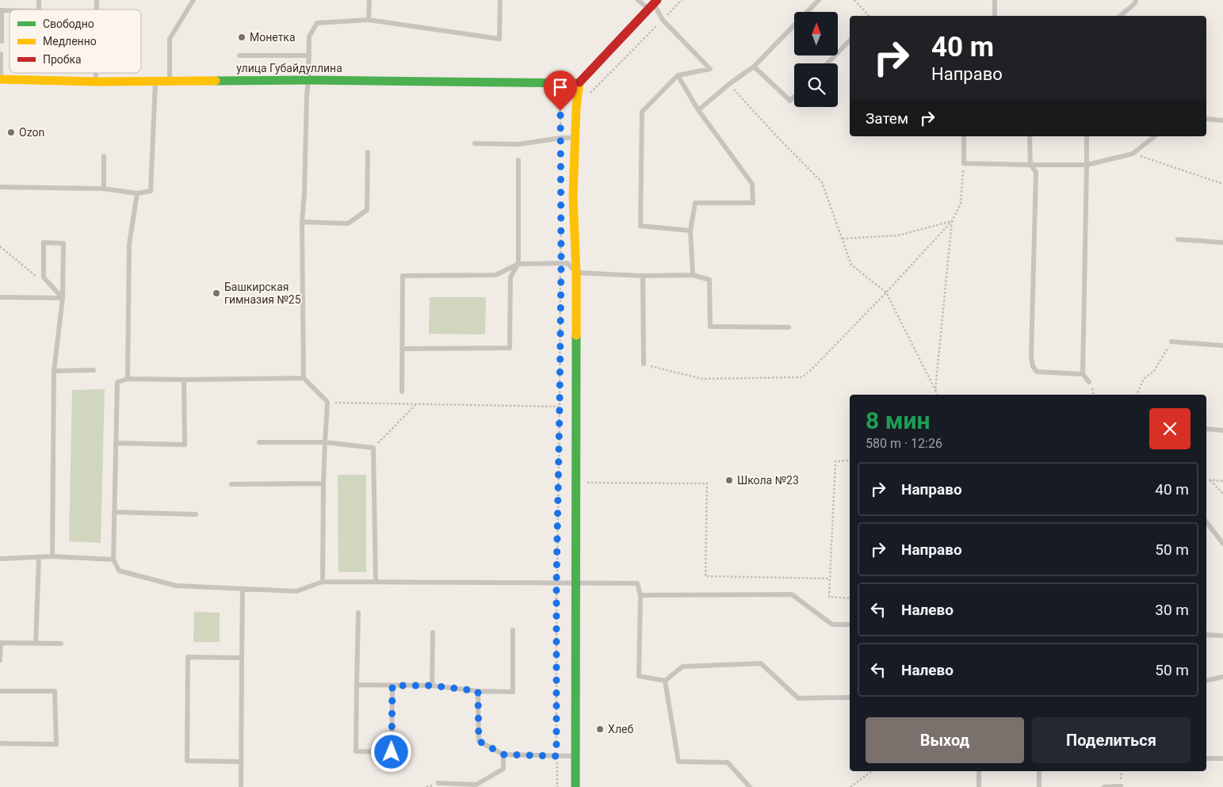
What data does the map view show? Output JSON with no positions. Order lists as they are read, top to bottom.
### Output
{
  "streets": {
    "street": ["улица Губайдуллина"]
  },
  "places": [
    "Монетка",
    "Ozon",
    "Башкирская гимназия №25",
    "Школа №23",
    "Хлеб"
  ],
  "legend": ["Свободно", "Медленно", "Пробка"],
  "north": "top",
  "page": {
    "turn": ["40 m", "Направо"],
    "then": "Затем",
    "heading": ["8 мин", "580 m · 12:26"],
    "list": [
      {
        "name": "Направо",
        "value": "40 m"
      },
      {
        "name": "Направо",
        "value": "50 m"
      },
      {
        "name": "Налево",
        "value": "30 m"
      },
      {
        "name": "Налево",
        "value": "50 m"
      }
    ],
    "buttons": ["Выход", "Поделиться"]
  }
}
